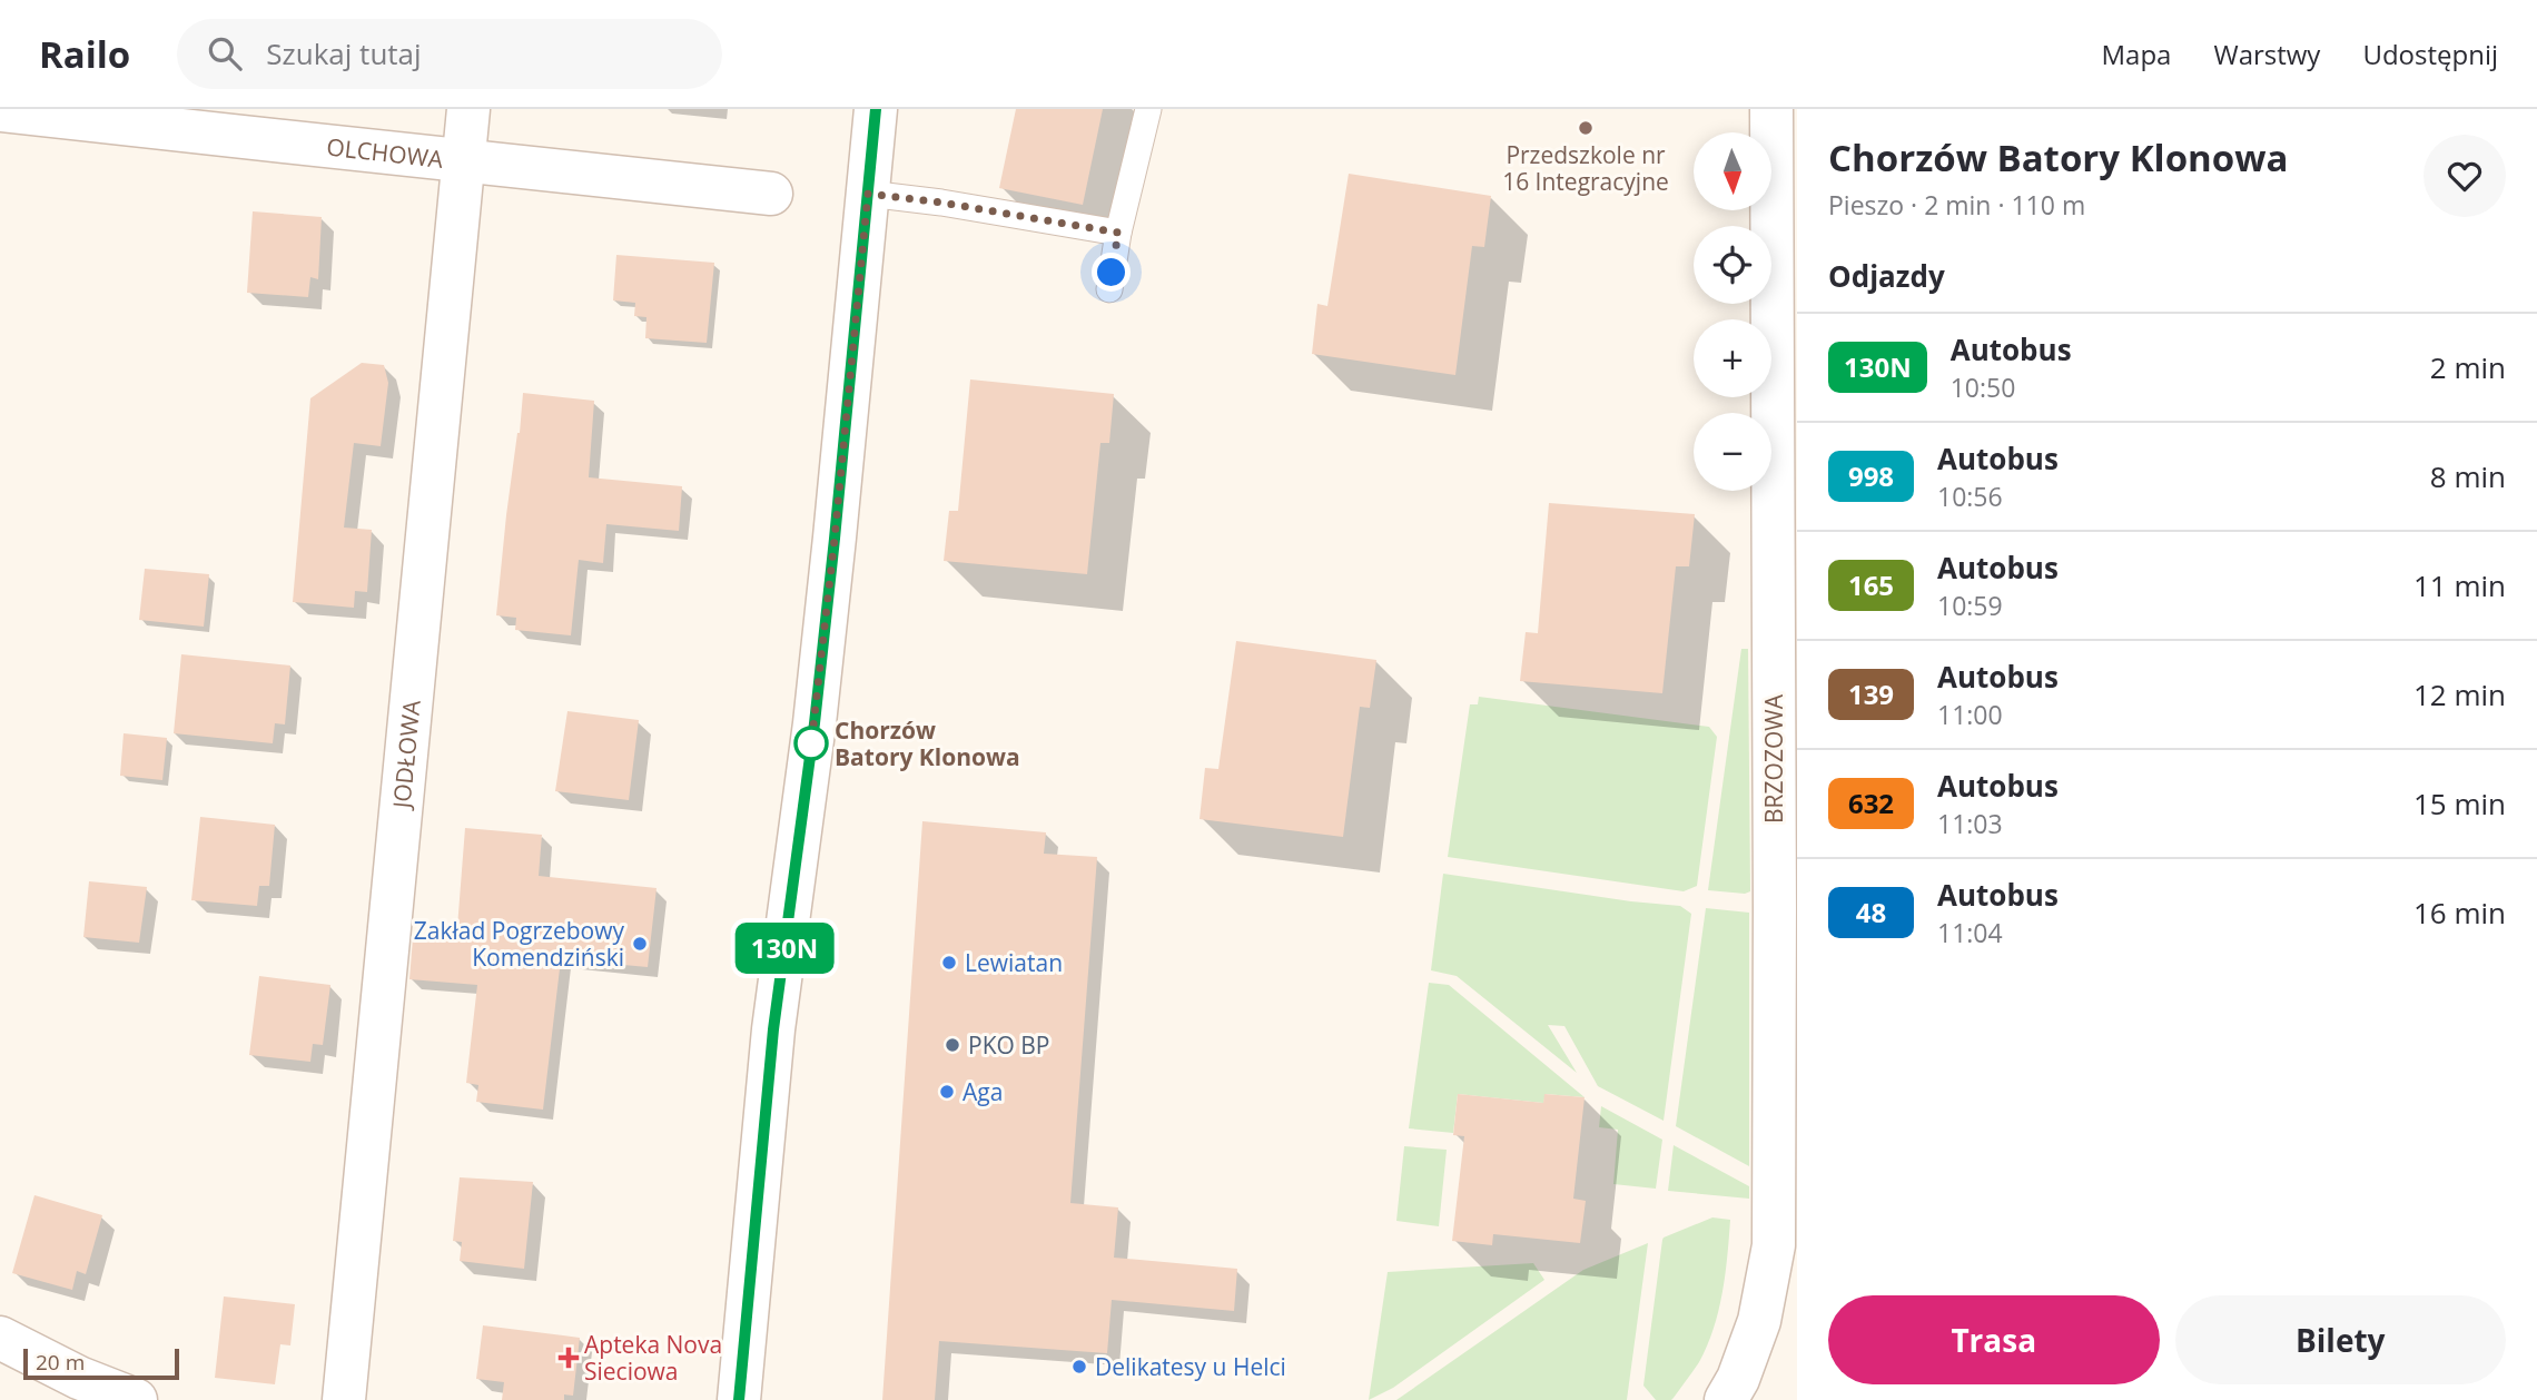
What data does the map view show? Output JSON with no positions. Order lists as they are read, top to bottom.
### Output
{
  "streets": {
    "street": ["OLCHOWA", "JODŁOWA", "BRZOZOWA"]
  },
  "crossings": [
    ["OLCHOWA", "JODŁOWA"]
  ],
  "places": {
    "other": [
      "Przedszkole nr 16 Integracyjne",
      "Chorzów Batory Klonowa",
      "Zakład Pogrzebowy Komendziński",
      "Lewiatan",
      "PKO BP",
      "Aga",
      "Delikatesy u Helci"
    ],
    "health": ["Apteka Nova Sieciowa"]
  },
  "lines": ["bus line 130N"],
  "scale_bar": "20 m",
  "north": "bottom",
  "page": {
    "header": "Railo",
    "search": "Szukaj tutaj",
    "nav": ["Mapa", "Warstwy", "Udostępnij"],
    "on_map": "130N",
    "heading": [
      ["Chorzów Batory Klonowa", "Pieszo · 2 min · 110 m"],
      "Odjazdy"
    ],
    "map_buttons": ["+", "−"],
    "list": [
      {
        "mark": "130N",
        "name": "Autobus",
        "note": "10:50",
        "value": "2 min"
      },
      {
        "mark": "998",
        "name": "Autobus",
        "note": "10:56",
        "value": "8 min"
      },
      {
        "mark": "165",
        "name": "Autobus",
        "note": "10:59",
        "value": "11 min"
      },
      {
        "mark": "139",
        "name": "Autobus",
        "note": "11:00",
        "value": "12 min"
      },
      {
        "mark": "632",
        "name": "Autobus",
        "note": "11:03",
        "value": "15 min"
      },
      {
        "mark": "48",
        "name": "Autobus",
        "note": "11:04",
        "value": "16 min"
      }
    ],
    "buttons": ["Trasa", "Bilety"],
    "scale": "20 m"
  }
}
